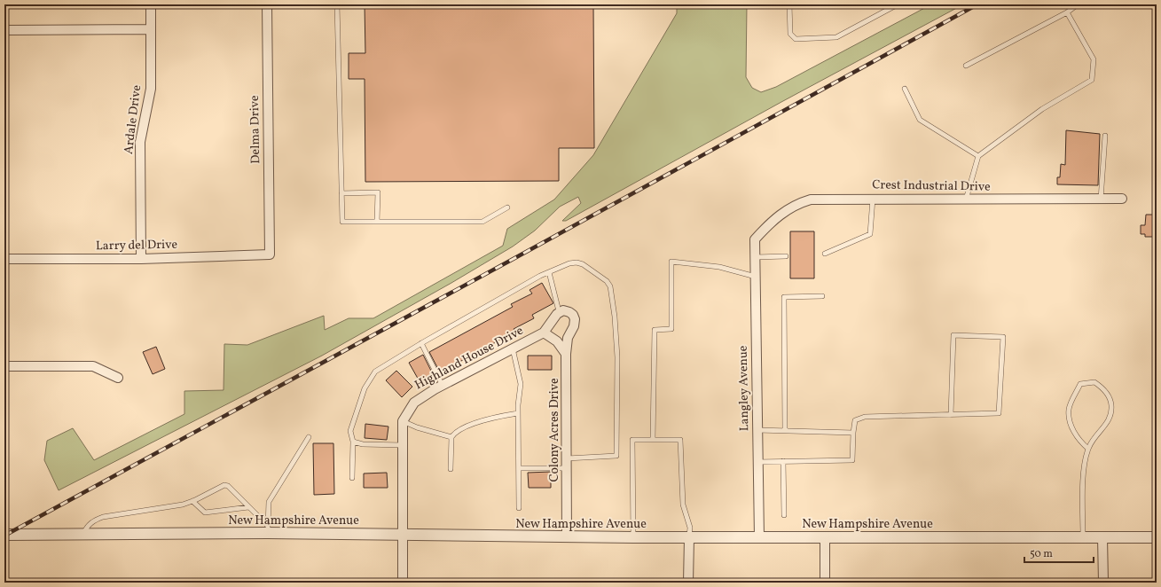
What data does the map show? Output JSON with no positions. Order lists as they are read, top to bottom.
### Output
{
  "streets": {
    "street": [
      "Ardale Drive",
      "Delma Drive",
      "Crest Industrial Drive",
      "Larry del Drive",
      "Highland House Drive",
      "Langley Avenue",
      "Colony Acres Drive",
      "New Hampshire Avenue"
    ]
  },
  "crossings": [
    ["Ardale Drive", "Larry del Drive"],
    ["Delma Drive", "Larry del Drive"],
    ["Crest Industrial Drive", "Langley Avenue"],
    ["Highland House Drive", "New Hampshire Avenue"],
    ["Langley Avenue", "New Hampshire Avenue"],
    ["Colony Acres Drive", "New Hampshire Avenue"]
  ],
  "scale_bar": "50 m"
}
